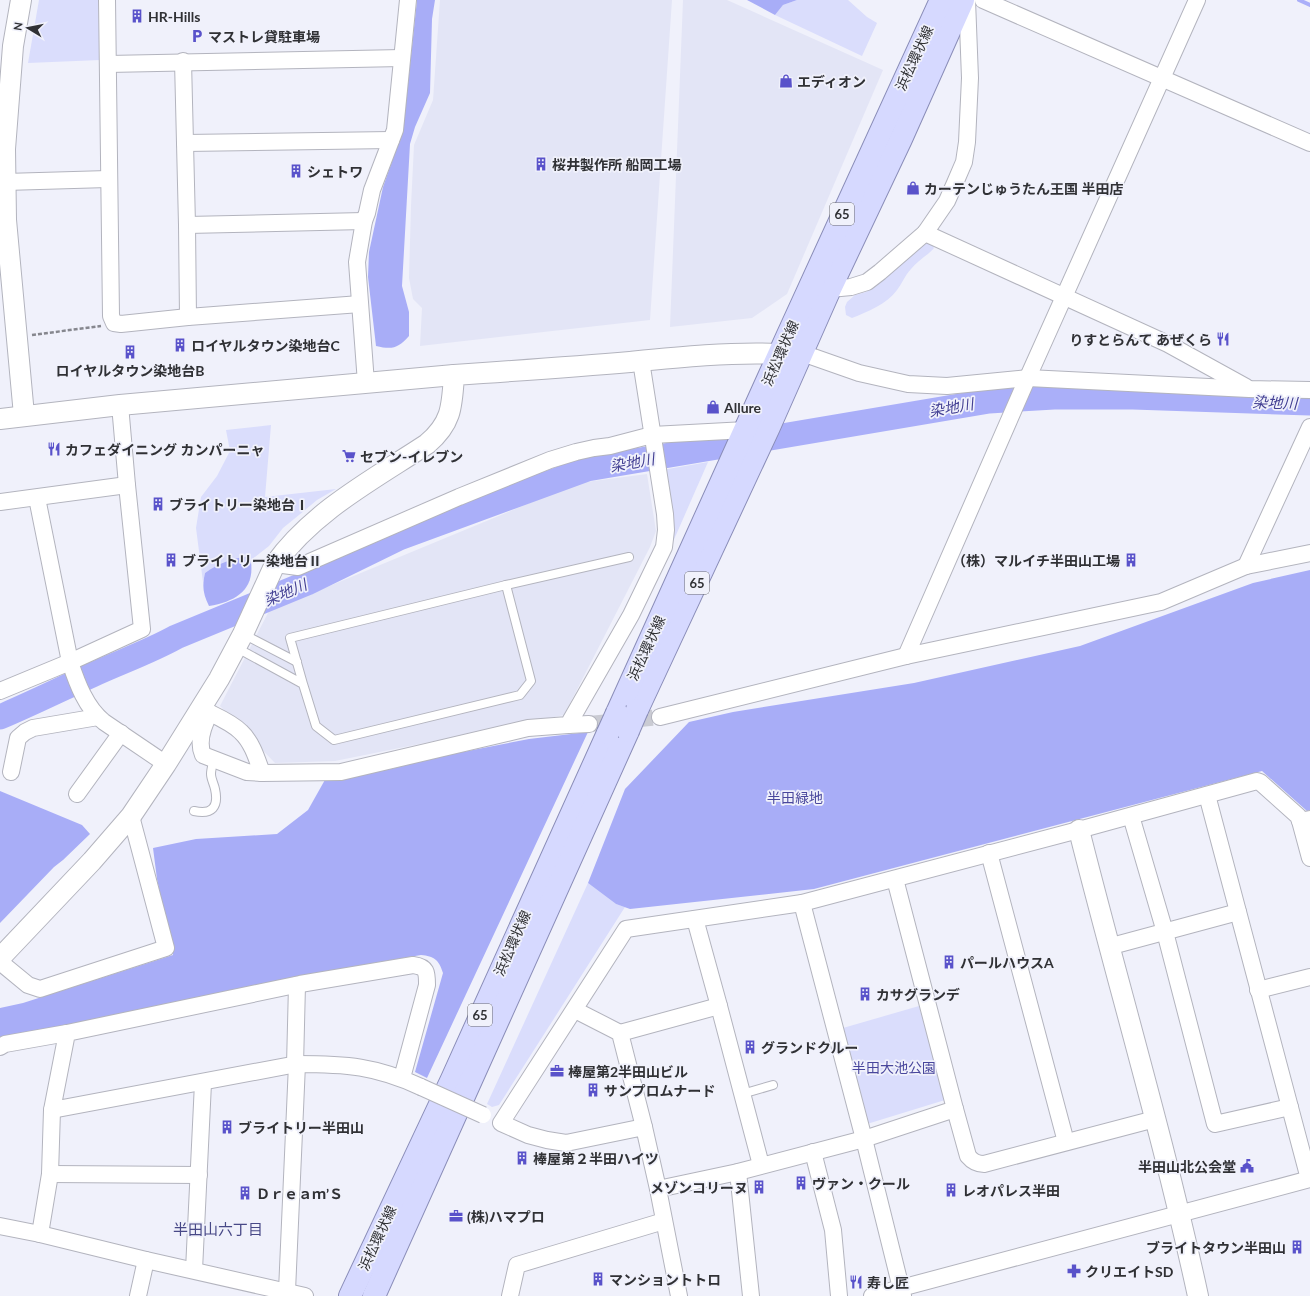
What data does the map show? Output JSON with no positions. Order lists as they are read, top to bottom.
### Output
{
  "streets": {
    "main road": ["浜松環状線", "65"]
  },
  "districts": ["半田山六丁目"],
  "water": ["染地川"],
  "parks": ["半田緑地", "半田大池公園"],
  "places": {
    "building": [
      "HR-Hills",
      "桜井製作所 船岡工場",
      "シェトワ",
      "ロイヤルタウン染地台C",
      "ロイヤルタウン染地台B",
      "ブライトリー染地台Ⅰ",
      "ブライトリー染地台Ⅱ",
      "（株）マルイチ半田山工場",
      "パールハウスA",
      "カサグランデ",
      "グランドクルー",
      "サンプロムナード",
      "ブライトリー半田山",
      "棒屋第２半田ハイツ",
      "ヴァン・クール",
      "メゾンコリーヌ",
      "レオパレス半田",
      "Ｄｒｅａｍ’Ｓ",
      "ブライトタウン半田山",
      "マンショントトロ"
    ],
    "parking": ["マストレ貸駐車場"],
    "shop": ["エディオン", "カーテンじゅうたん王国 半田店", "Allure"],
    "restaurant": ["りすとらんて あぜくら", "カフェダイニング カンパーニャ", "寿し匠"],
    "supermarket": ["セブン-イレブン"],
    "office": ["棒屋第2半田山ビル", "(株)ハマプロ"],
    "public building": ["半田山北公会堂"],
    "pharmacy": ["クリエイトSD"]
  },
  "north": "left"
}
